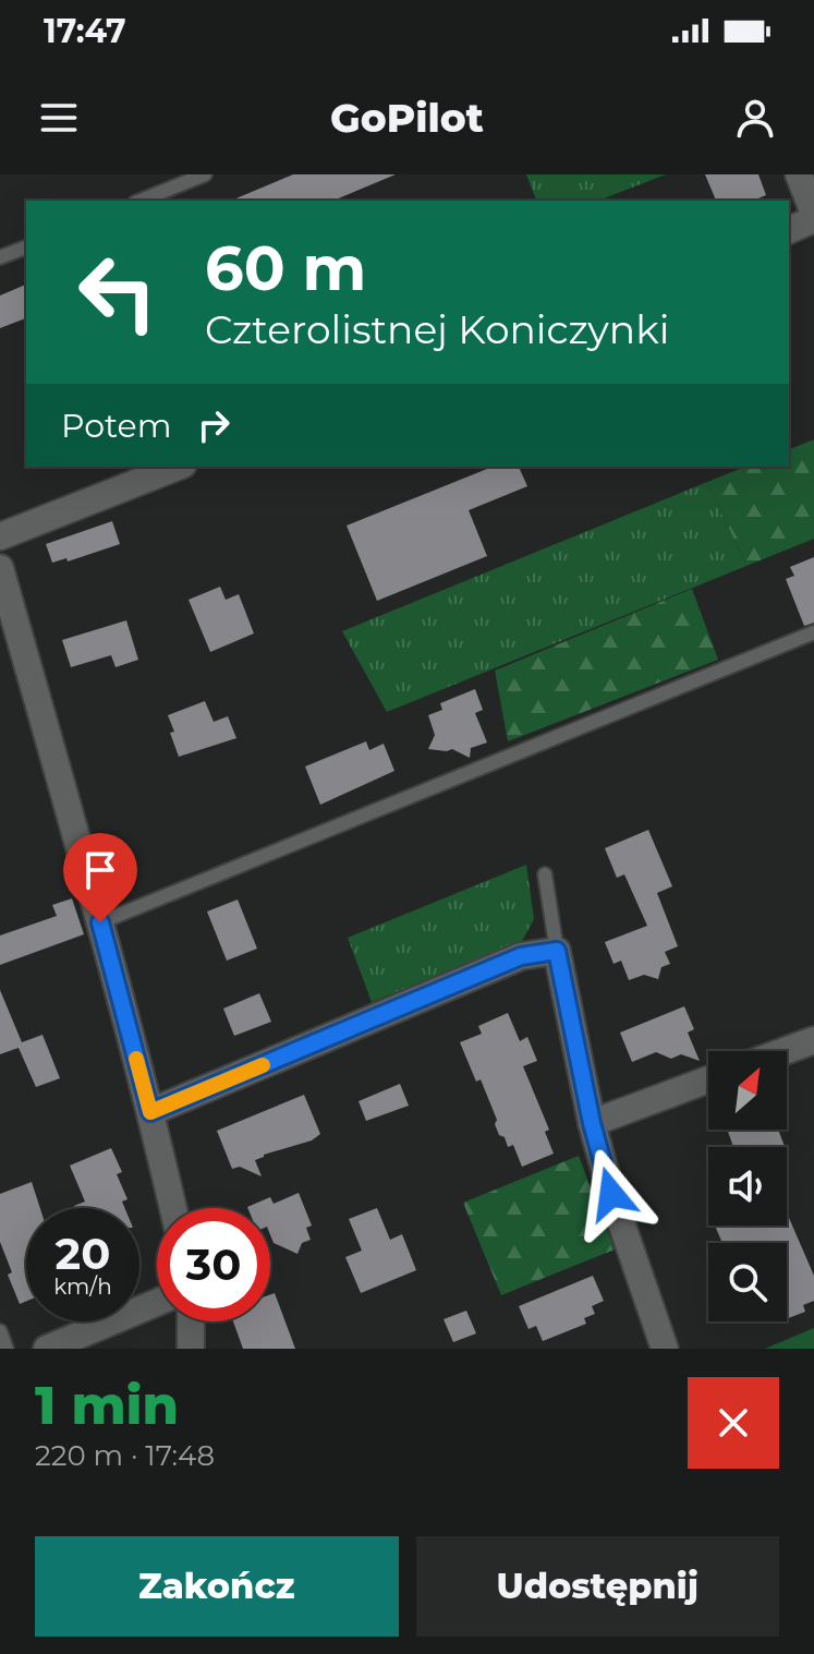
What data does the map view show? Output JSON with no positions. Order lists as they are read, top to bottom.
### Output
{
  "north": "top right",
  "page": {
    "status": "17:47",
    "header": "GoPilot",
    "turn": ["60 m", "Czterolistnej Koniczynki"],
    "then": "Potem",
    "speed": "20 km/h",
    "limit": "30",
    "heading": ["1 min", "220 m · 17:48"],
    "buttons": ["Zakończ", "Udostępnij"]
  }
}
